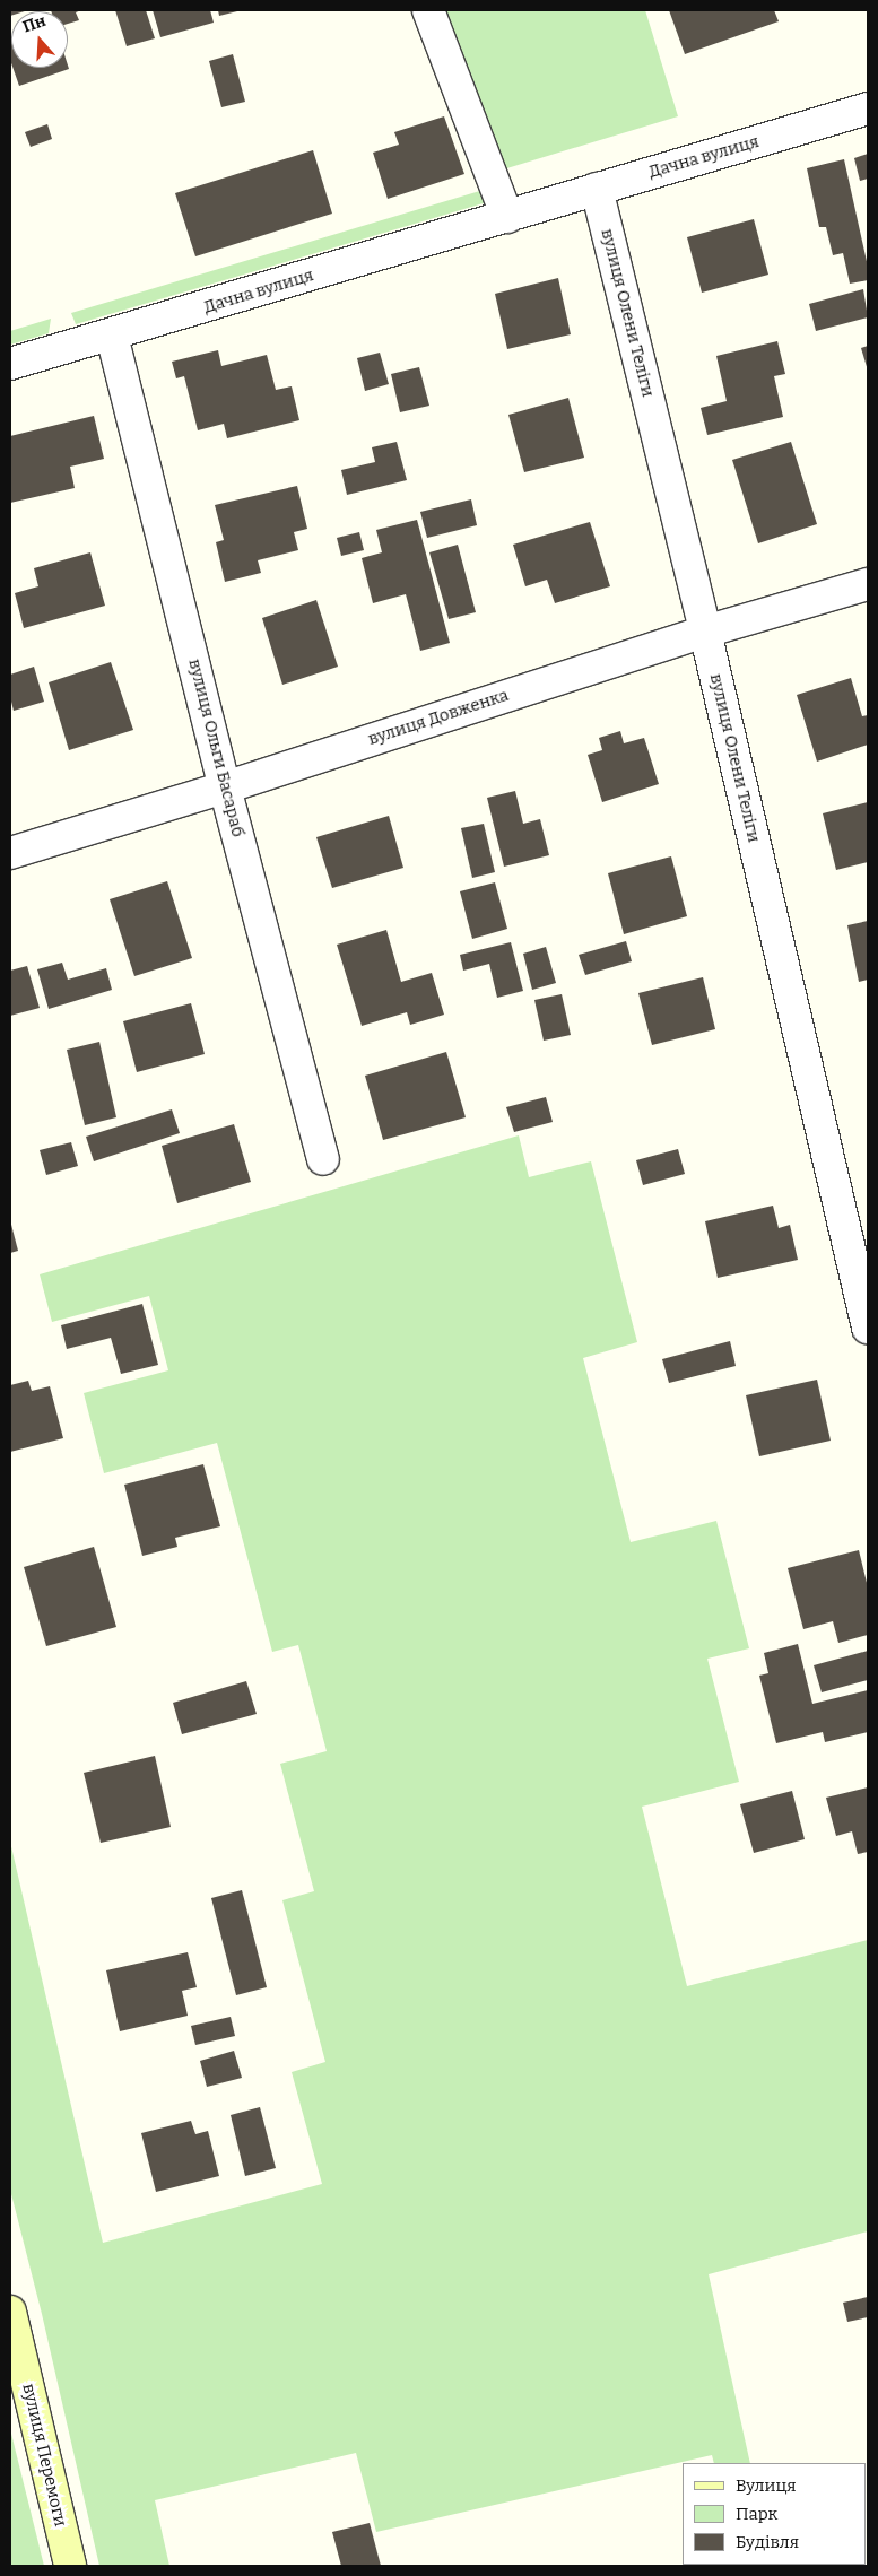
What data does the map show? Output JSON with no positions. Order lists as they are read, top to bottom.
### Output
{
  "streets": {
    "main road": ["вулиця Перемоги"],
    "street": [
      "Дачна вулиця",
      "вулиця Олени Теліги",
      "вулиця Довженка",
      "вулиця Ольги Басараб"
    ]
  },
  "crossings": [
    ["Дачна вулиця", "вулиця Олени Теліги"],
    ["Дачна вулиця", "вулиця Ольги Басараб"],
    ["вулиця Олени Теліги", "вулиця Довженка"],
    ["вулиця Довженка", "вулиця Ольги Басараб"]
  ],
  "legend": ["Вулиця", "Парк", "Будівля"],
  "north": "top"
}
